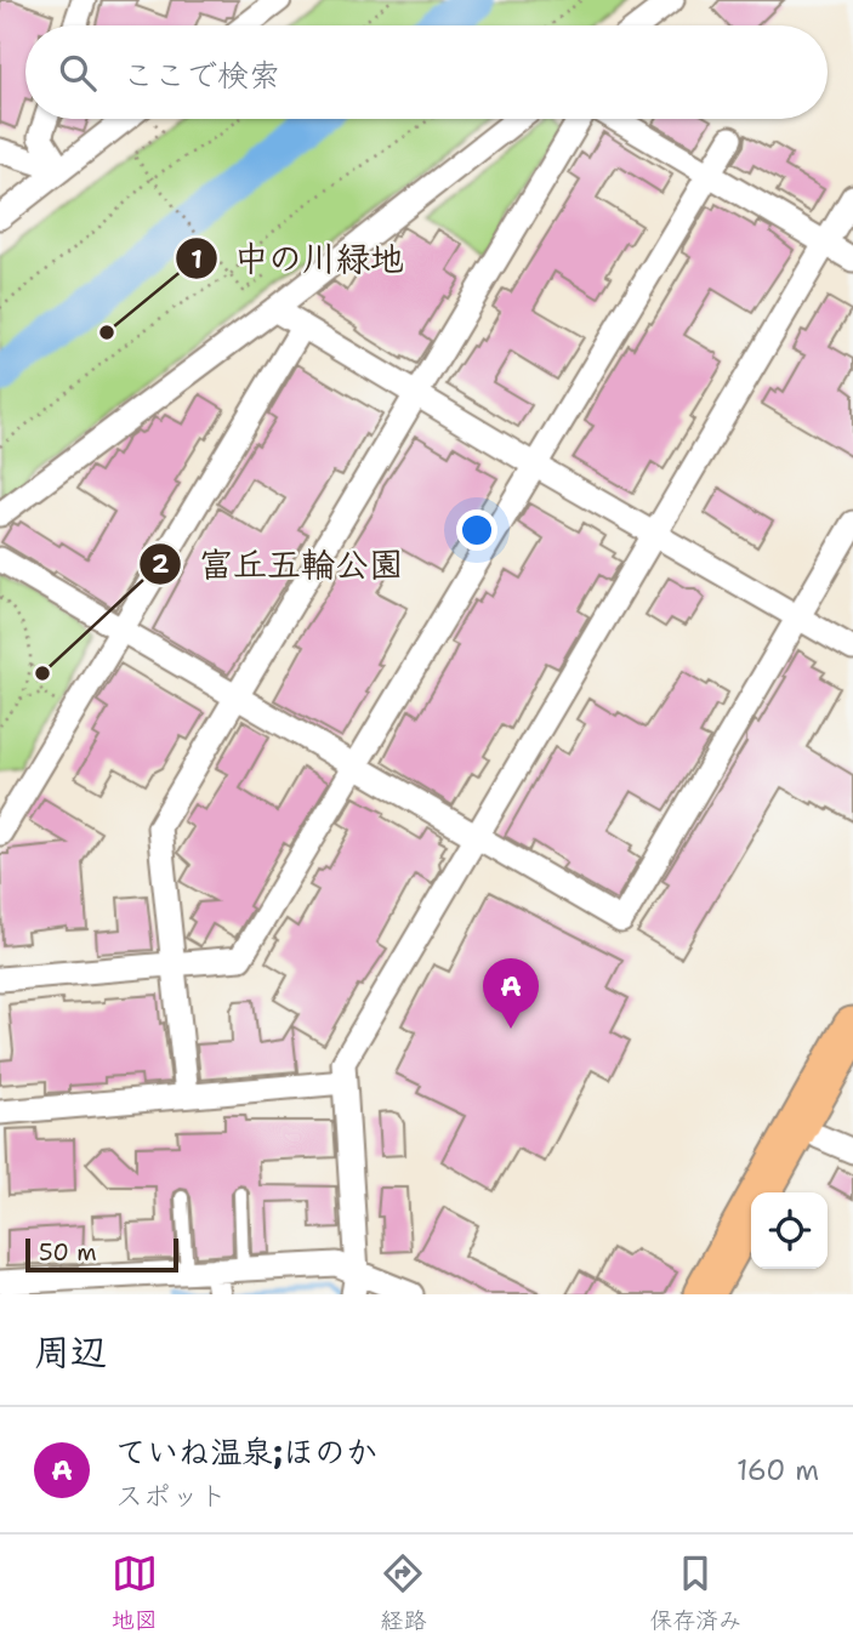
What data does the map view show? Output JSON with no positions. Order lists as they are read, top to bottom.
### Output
{
  "places": ["中の川緑地", "富丘五輪公園"],
  "scale_bar": "50 m",
  "page": {
    "search": "ここで検索",
    "pins": "A",
    "scale": "50 m",
    "heading": "周辺",
    "list": [
      {
        "mark": "A",
        "name": "ていね温泉;ほのか",
        "note": "スポット",
        "value": "160 m"
      }
    ],
    "nav": ["地図", "経路", "保存済み"]
  }
}
